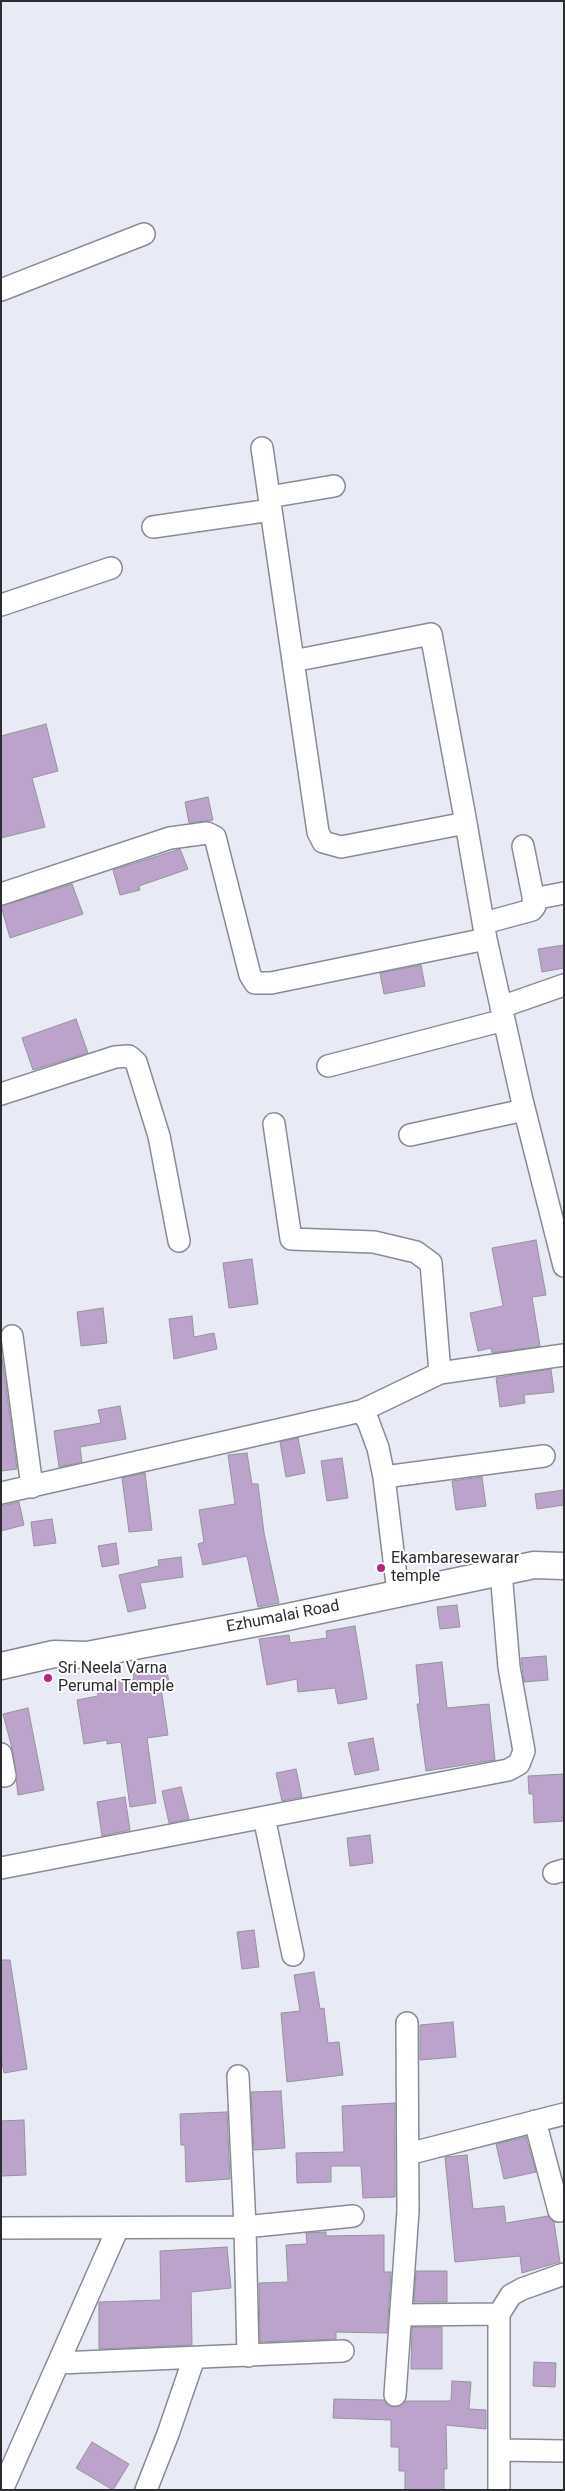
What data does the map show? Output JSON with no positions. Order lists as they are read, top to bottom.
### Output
{
  "streets": {
    "street": ["Ezhumalai Road"]
  },
  "places": ["Ekambaresewarar temple", "Sri Neela Varna Perumal Temple"]
}
